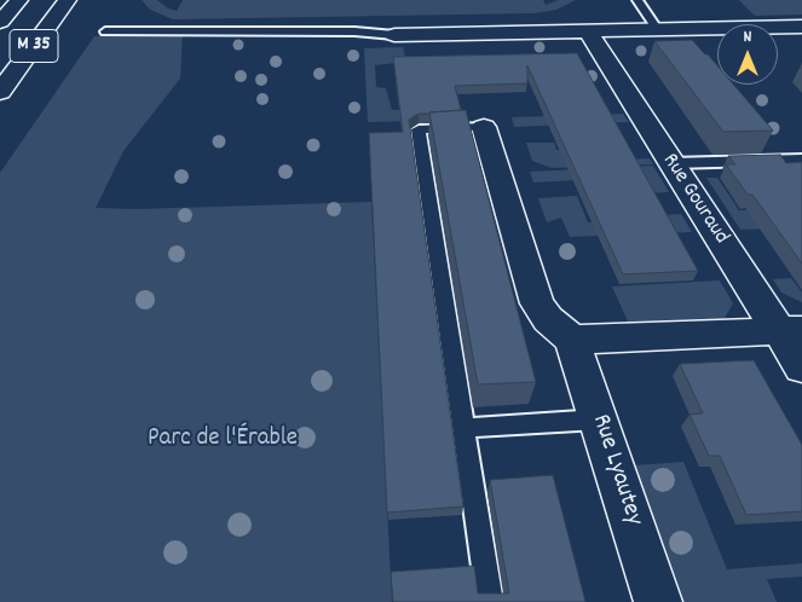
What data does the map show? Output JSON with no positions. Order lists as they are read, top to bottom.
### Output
{
  "streets": {
    "main road": ["M 35", "Rue Gouraud", "Rue Lyautey"]
  },
  "parks": ["Parc de l'Érable"],
  "north": "top"
}
